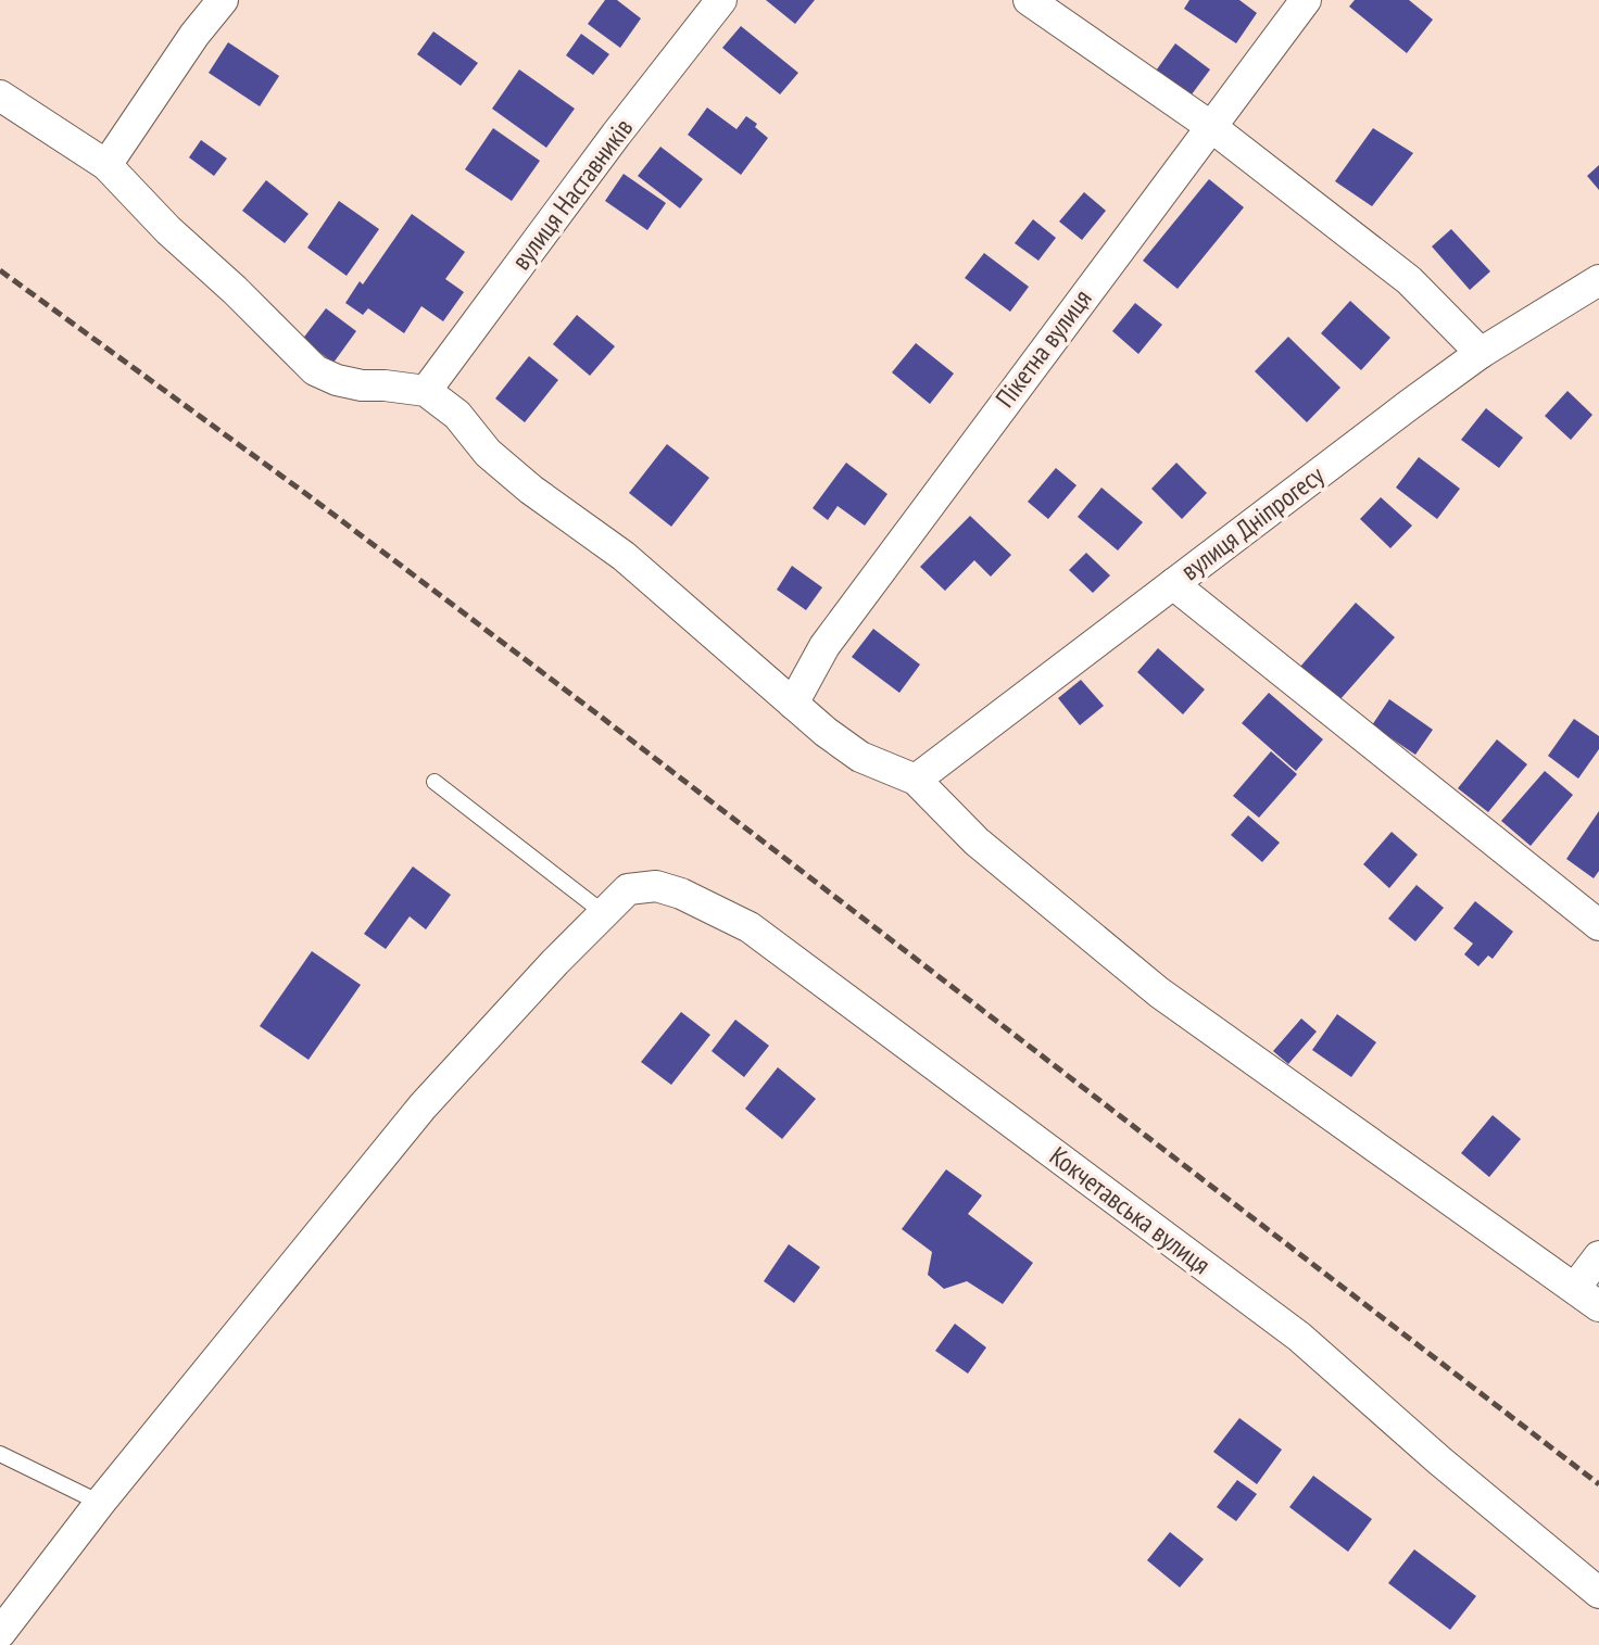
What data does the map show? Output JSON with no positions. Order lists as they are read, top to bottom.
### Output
{
  "streets": {
    "street": [
      "вулиця Наставників",
      "Пікетна вулиця",
      "вулиця Дніпрогесу",
      "Кокчетавська вулиця"
    ]
  }
}
